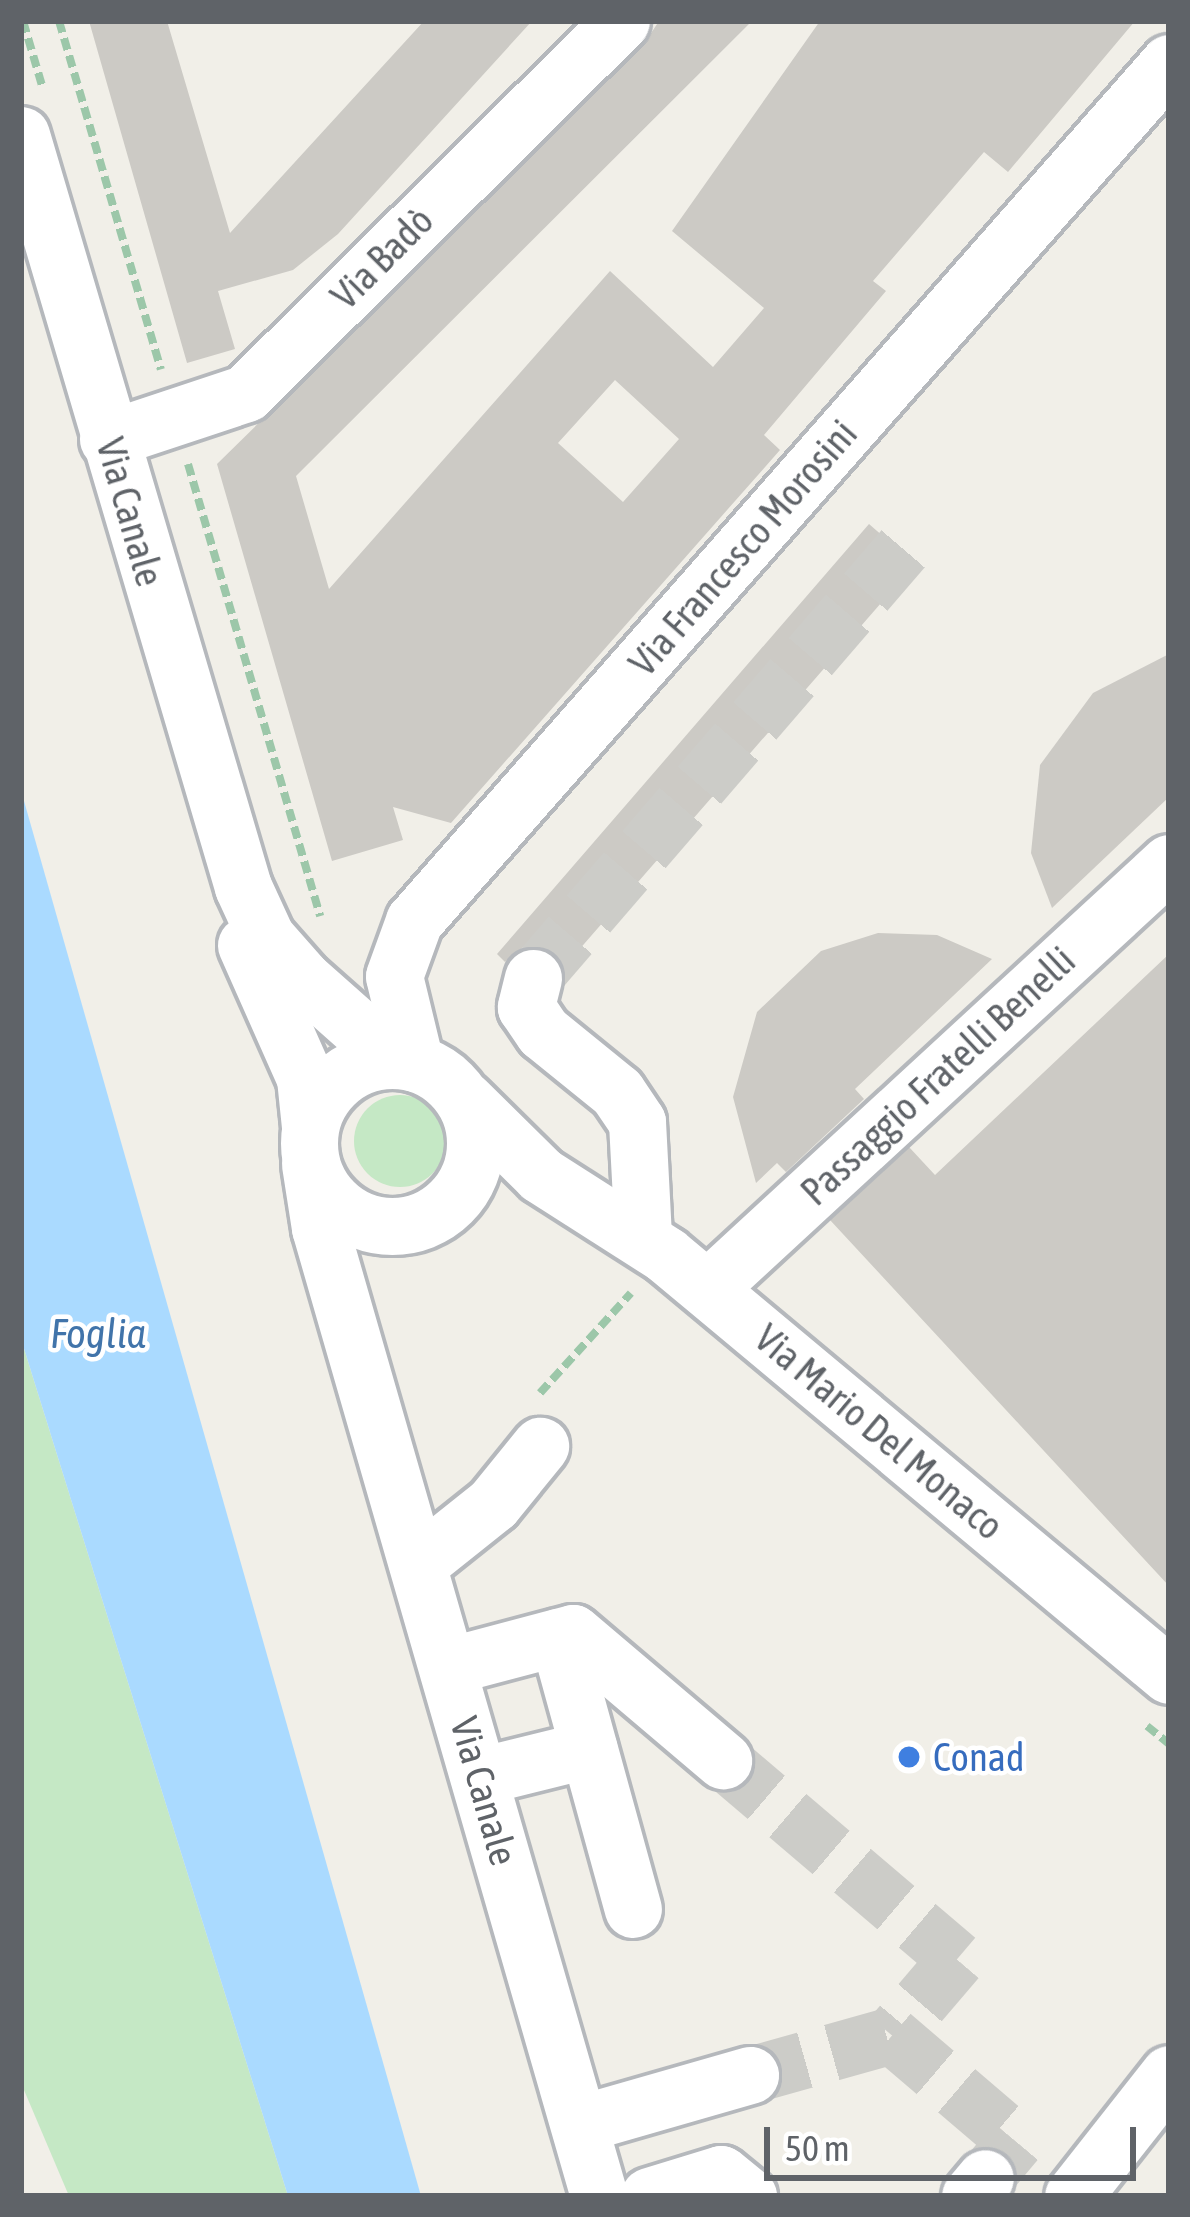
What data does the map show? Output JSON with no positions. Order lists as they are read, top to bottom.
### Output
{
  "streets": {
    "street": [
      "Via Badò",
      "Via Canale",
      "Via Francesco Morosini",
      "Passaggio Fratelli Benelli",
      "Via Mario Del Monaco"
    ]
  },
  "crossings": [
    ["Via Badò", "Via Canale"],
    ["Via Canale", "Via Francesco Morosini"],
    ["Via Canale", "Via Mario Del Monaco"],
    ["Via Francesco Morosini", "Via Mario Del Monaco"],
    ["Passaggio Fratelli Benelli", "Via Mario Del Monaco"]
  ],
  "water": ["Foglia"],
  "places": ["Conad"],
  "scale_bar": "50 m"
}
